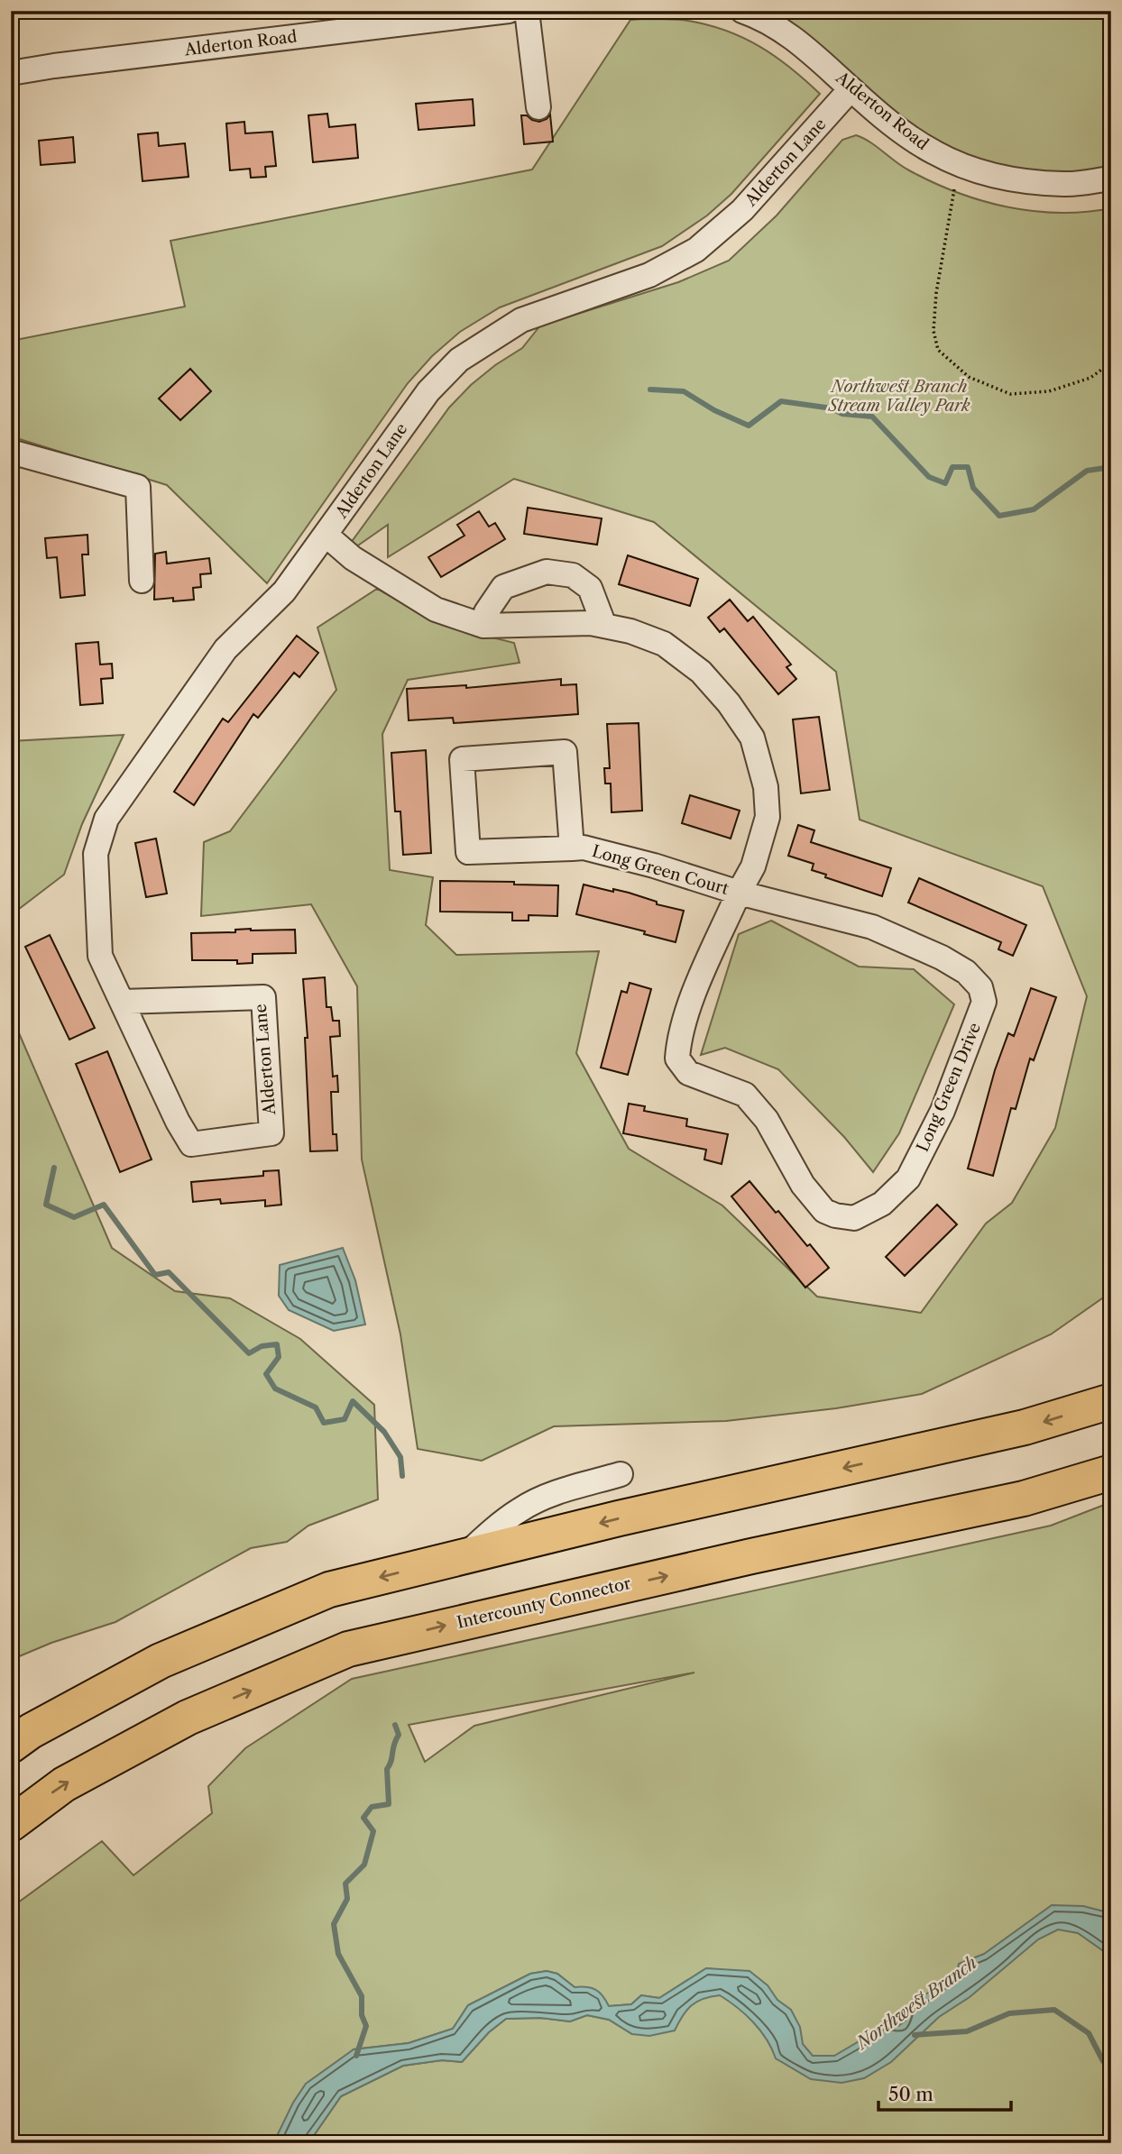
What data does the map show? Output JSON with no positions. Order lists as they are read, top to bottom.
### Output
{
  "streets": {
    "highway": ["Intercounty Connector"],
    "street": [
      "Alderton Road",
      "Alderton Lane",
      "Long Green Court",
      "Long Green Drive"
    ]
  },
  "crossings": [
    ["Alderton Road", "Alderton Lane"],
    ["Alderton Lane", "Long Green Drive"],
    ["Long Green Court", "Long Green Drive"]
  ],
  "water": ["Northwest Branch"],
  "parks": ["Northwest Branch Stream Valley Park"],
  "scale_bar": "50 m"
}
